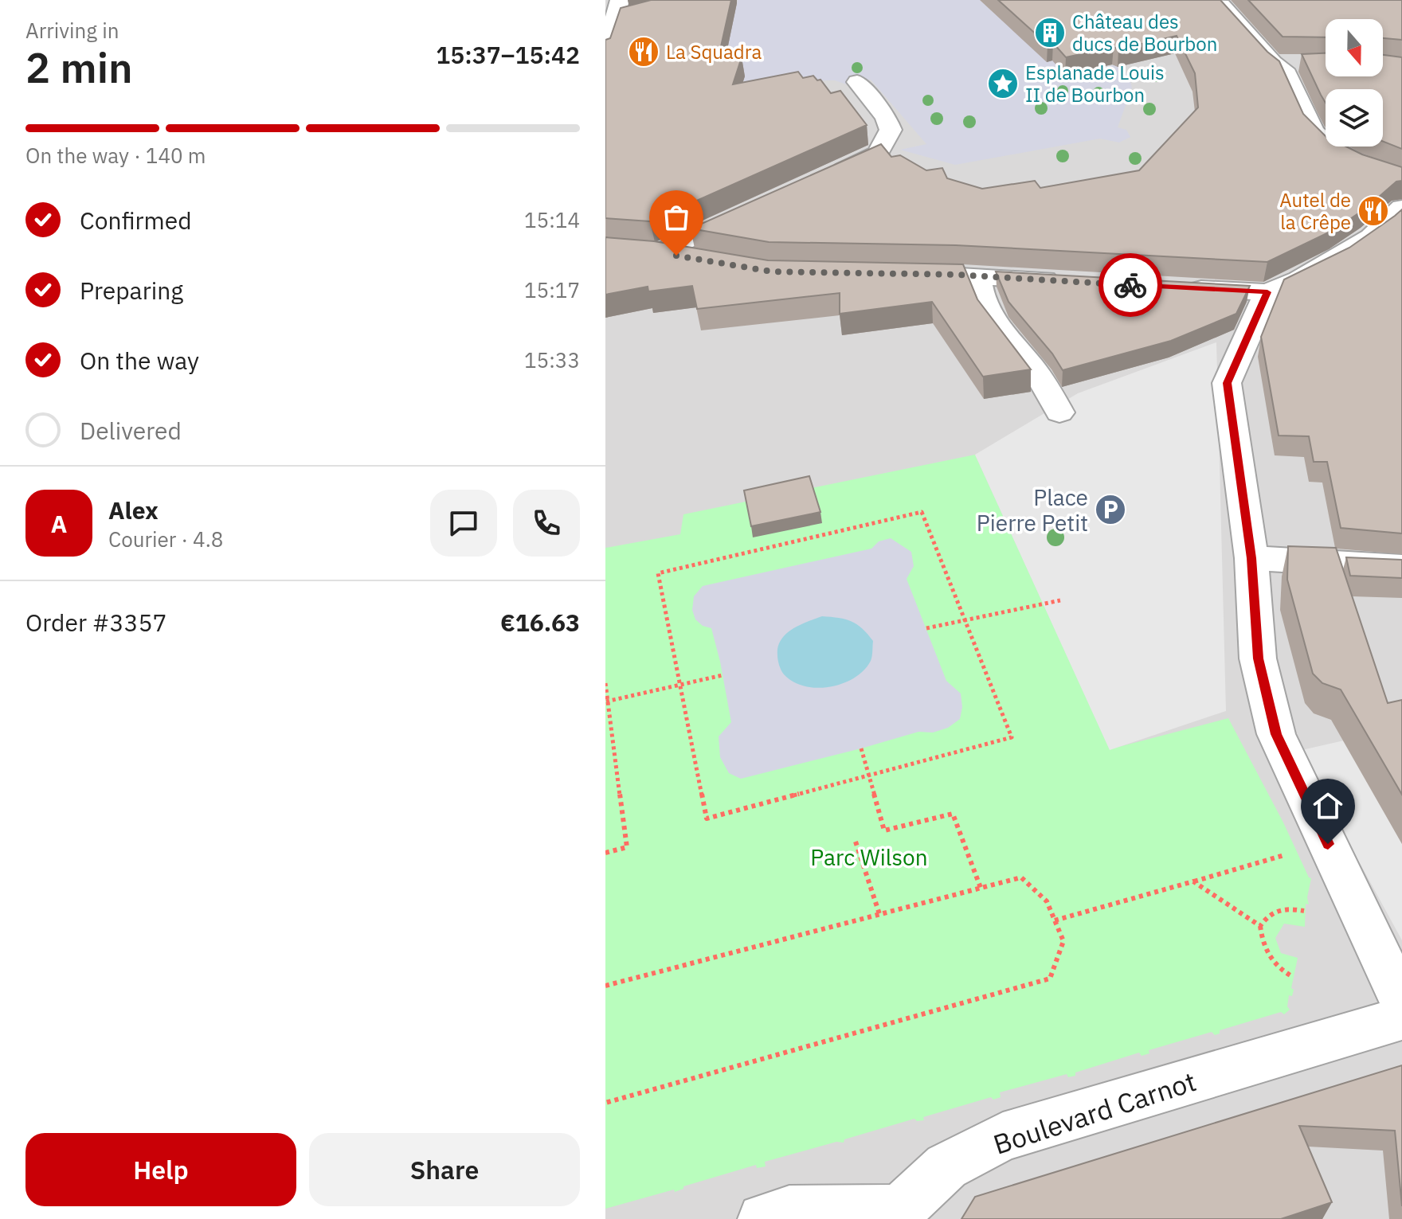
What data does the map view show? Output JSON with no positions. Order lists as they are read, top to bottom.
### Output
{
  "streets": {
    "street": ["Boulevard Carnot"]
  },
  "parks": ["Parc Wilson"],
  "places": {
    "building": ["Château des ducs de Bourbon"],
    "restaurant": ["La Squadra", "Autel de la Crêpe"],
    "place": ["Esplanade Louis II de Bourbon"],
    "parking": ["Place Pierre Petit"]
  },
  "north": "bottom",
  "page": {
    "heading": ["2 min", "Arriving in", "15:37–15:42"],
    "panel": [
      "Alex",
      "Courier · 4.8",
      "Order #3357",
      "€16.63"
    ],
    "bar": "On the way · 140 m",
    "list": [
      ["Confirmed", "15:14"],
      ["Preparing", "15:17"],
      ["On the way", "15:33"],
      "Delivered"
    ],
    "round": "A",
    "buttons": ["Help", "Share"]
  }
}
